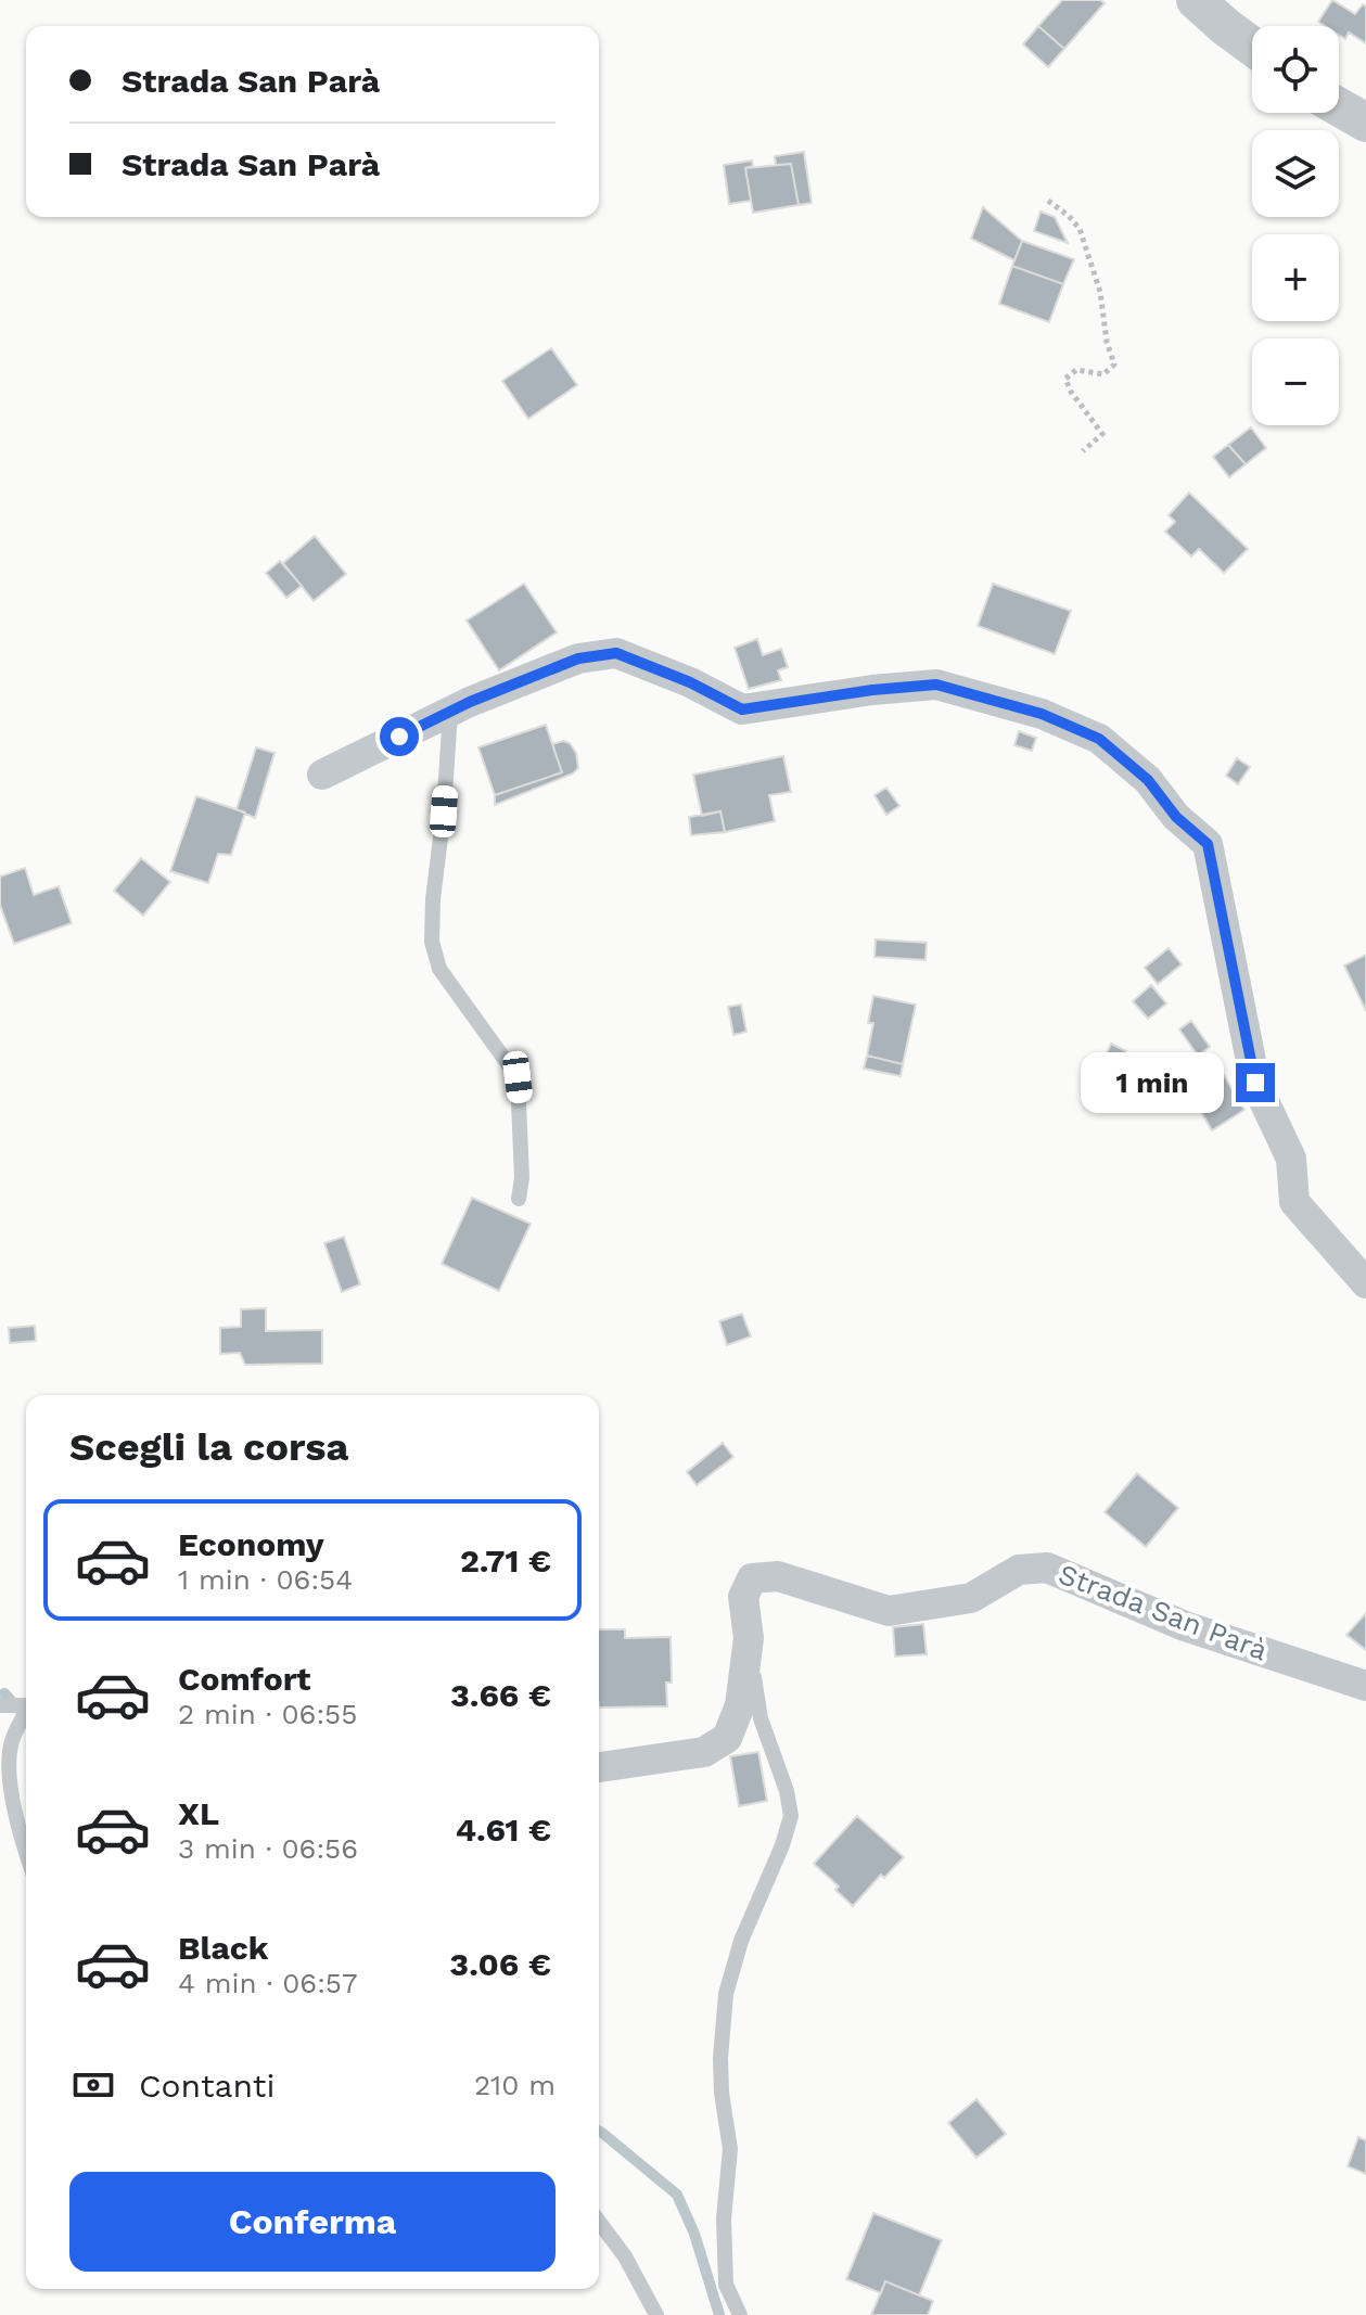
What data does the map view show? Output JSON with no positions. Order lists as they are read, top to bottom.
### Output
{
  "streets": {
    "street": ["Strada San Parà"]
  },
  "page": {
    "map_buttons": ["+", "−"],
    "banner": ["Strada San Parà", "Strada San Parà"],
    "bubble": "1 min",
    "heading": "Scegli la corsa",
    "list": [
      {
        "name": "Economy",
        "note": "1 min · 06:54",
        "value": "2.71 €"
      },
      {
        "name": "Comfort",
        "note": "2 min · 06:55",
        "value": "3.66 €"
      },
      {
        "name": "XL",
        "note": "3 min · 06:56",
        "value": "4.61 €"
      },
      {
        "name": "Black",
        "note": "4 min · 06:57",
        "value": "3.06 €"
      }
    ],
    "pay": ["Contanti", "210 m"],
    "buttons": "Conferma"
  }
}
